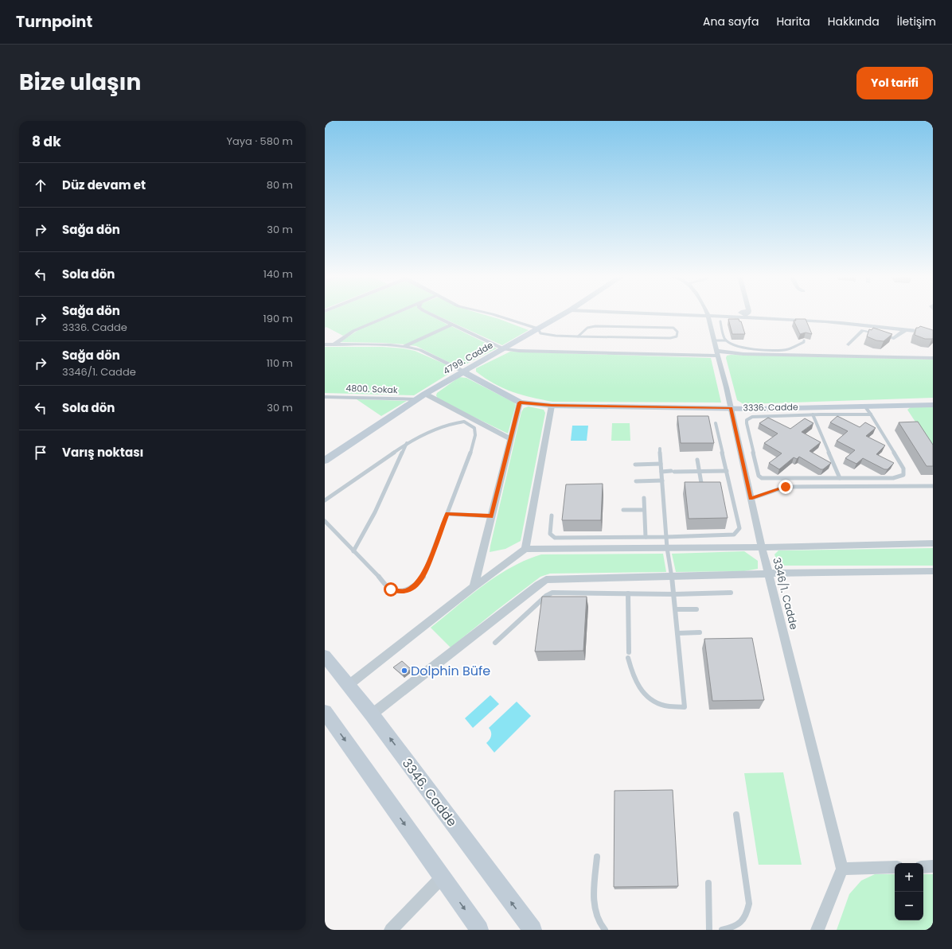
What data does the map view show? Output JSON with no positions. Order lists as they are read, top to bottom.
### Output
{
  "streets": {
    "street": [
      "4799. Cadde",
      "4800. Sokak",
      "3336. Cadde",
      "3346/1. Cadde",
      "3346. Cadde"
    ]
  },
  "crossings": [
    ["4799. Cadde", "4800. Sokak"],
    ["4799. Cadde", "3336. Cadde"],
    ["3336. Cadde", "3346/1. Cadde"]
  ],
  "places": ["Dolphin Büfe"],
  "page": {
    "header": "Turnpoint",
    "nav": [
      "Ana sayfa",
      "Harita",
      "Hakkında",
      "İletişim"
    ],
    "title": "Bize ulaşın",
    "buttons": "Yol tarifi",
    "heading": ["8 dk", "Yaya · 580 m"],
    "list": [
      ["Düz devam et", "80 m"],
      ["Sağa dön", "30 m"],
      ["Sola dön", "140 m"],
      ["Sağa dön", "3336. Cadde", "190 m"],
      ["Sağa dön", "3346/1. Cadde", "110 m"],
      ["Sola dön", "30 m"],
      "Varış noktası"
    ],
    "map_buttons": ["+", "−"]
  }
}
